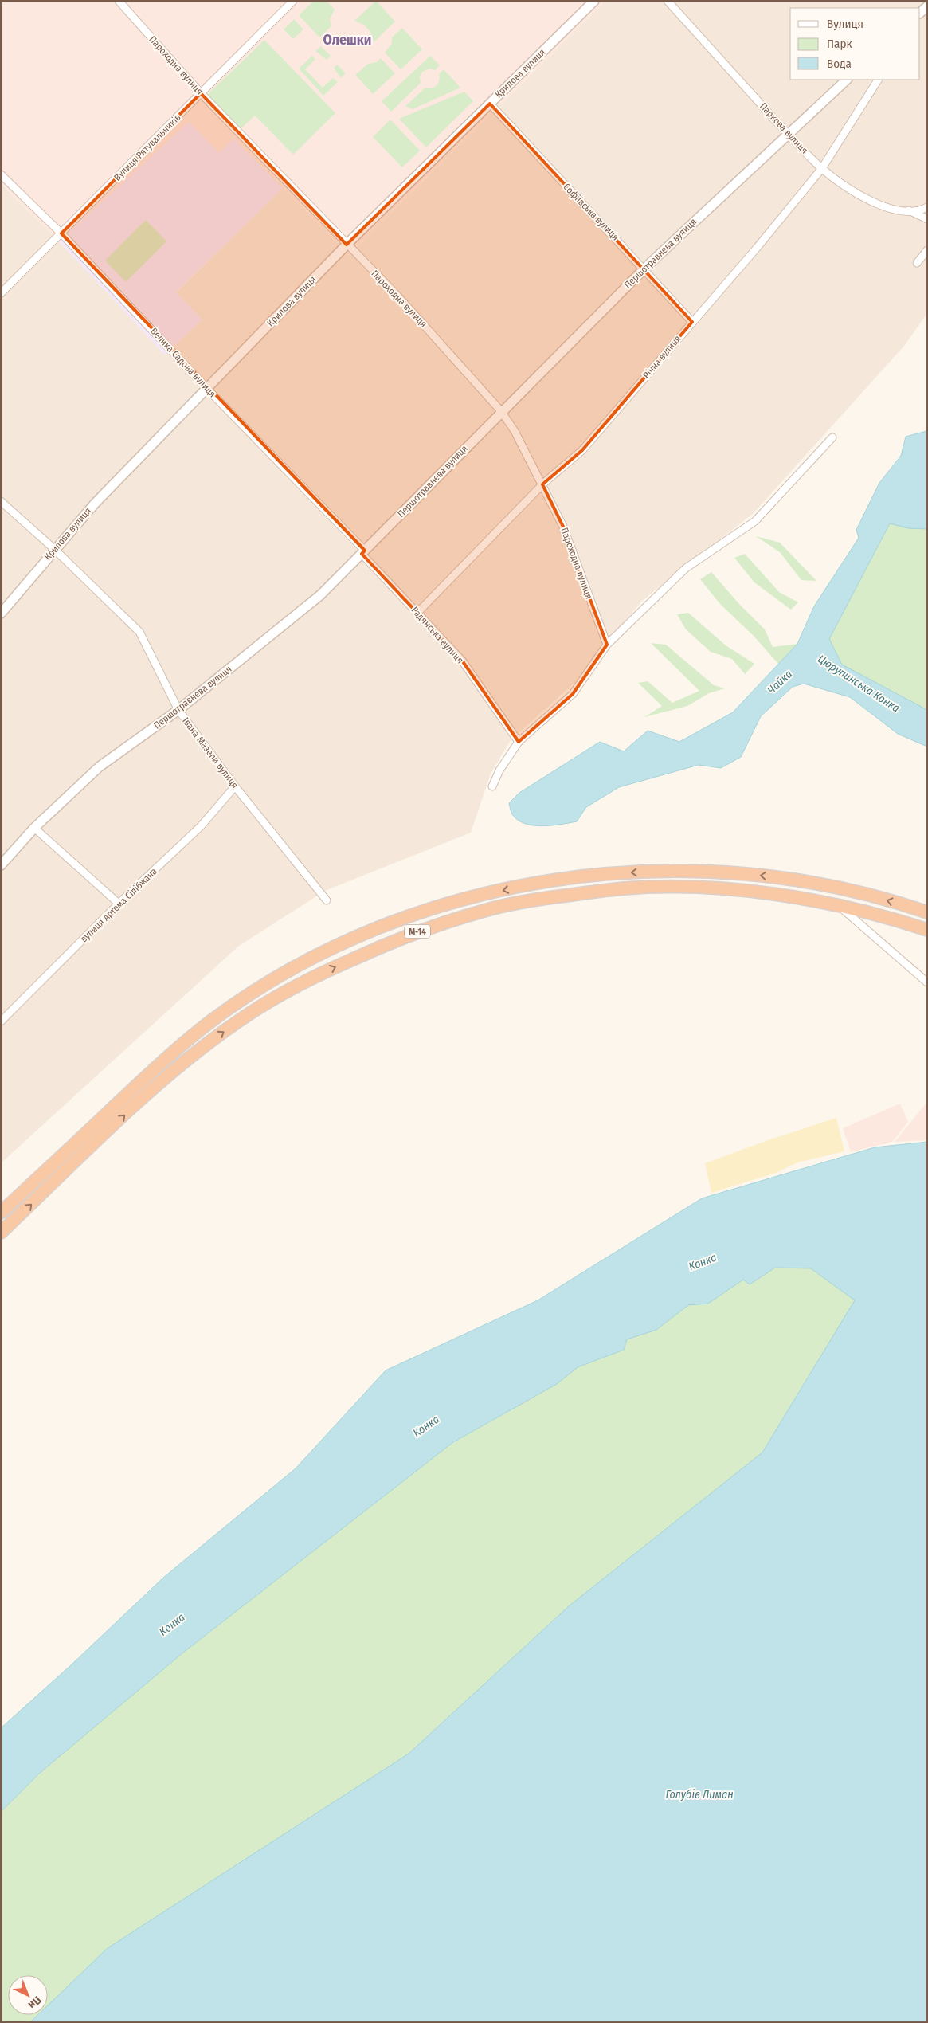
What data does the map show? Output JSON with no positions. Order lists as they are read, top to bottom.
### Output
{
  "streets": {
    "highway": ["М-14"],
    "street": [
      "Пароходна вулиця",
      "Крилова вулиця",
      "Паркова вулиця",
      "Вулиця Рятувальників",
      "Софіївська вулиця",
      "Першотравнева вулиця",
      "Річна вулиця",
      "Велика Садова вулиця",
      "Радянська вулиця",
      "Івана Мазепи вулиця",
      "вулиця Артема Сілібжана"
    ]
  },
  "crossings": [
    ["Пароходна вулиця", "Крилова вулиця"],
    ["Пароходна вулиця", "Вулиця Рятувальників"],
    ["Пароходна вулиця", "Першотравнева вулиця"],
    ["Пароходна вулиця", "Річна вулиця"],
    ["Крилова вулиця", "Софіївська вулиця"],
    ["Крилова вулиця", "Велика Садова вулиця"],
    ["Крилова вулиця", "Івана Мазепи вулиця"],
    ["Паркова вулиця", "Першотравнева вулиця"],
    ["Паркова вулиця", "Річна вулиця"],
    ["Вулиця Рятувальників", "Велика Садова вулиця"],
    ["Софіївська вулиця", "Першотравнева вулиця"],
    ["Софіївська вулиця", "Річна вулиця"],
    ["Першотравнева вулиця", "Велика Садова вулиця"],
    ["Першотравнева вулиця", "Радянська вулиця"],
    ["Першотравнева вулиця", "Івана Мазепи вулиця"],
    ["Річна вулиця", "Радянська вулиця"],
    ["Велика Садова вулиця", "Радянська вулиця"],
    ["Івана Мазепи вулиця", "вулиця Артема Сілібжана"]
  ],
  "districts": ["Олешки"],
  "water": [
    "Чайка",
    "Цюрупинська Конка",
    "Конка",
    "Голубів Лиман"
  ],
  "legend": ["Вулиця", "Парк", "Вода"],
  "north": "bottom right"
}
